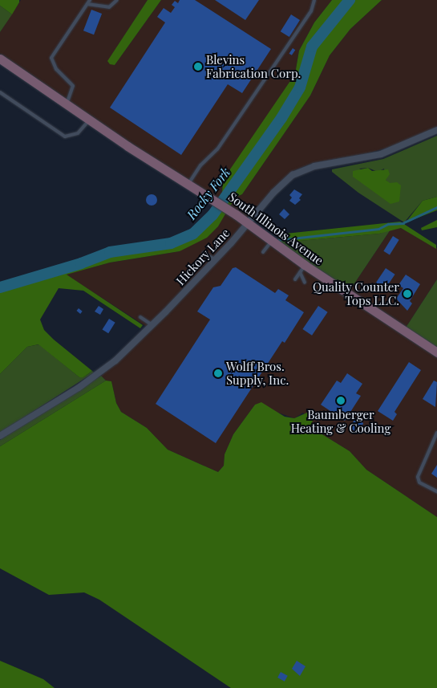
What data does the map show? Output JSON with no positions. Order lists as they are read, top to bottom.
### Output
{
  "streets": {
    "main road": ["South Illinois Avenue"],
    "street": ["Hickory Lane"]
  },
  "crossings": [
    ["South Illinois Avenue", "Hickory Lane"]
  ],
  "water": ["Rocky Fork"],
  "places": [
    "Blevins Fabrication Corp.",
    "Quality Counter Tops LLC.",
    "Wolff Bros. Supply, Inc.",
    "Baumberger Heating & Cooling"
  ]
}
